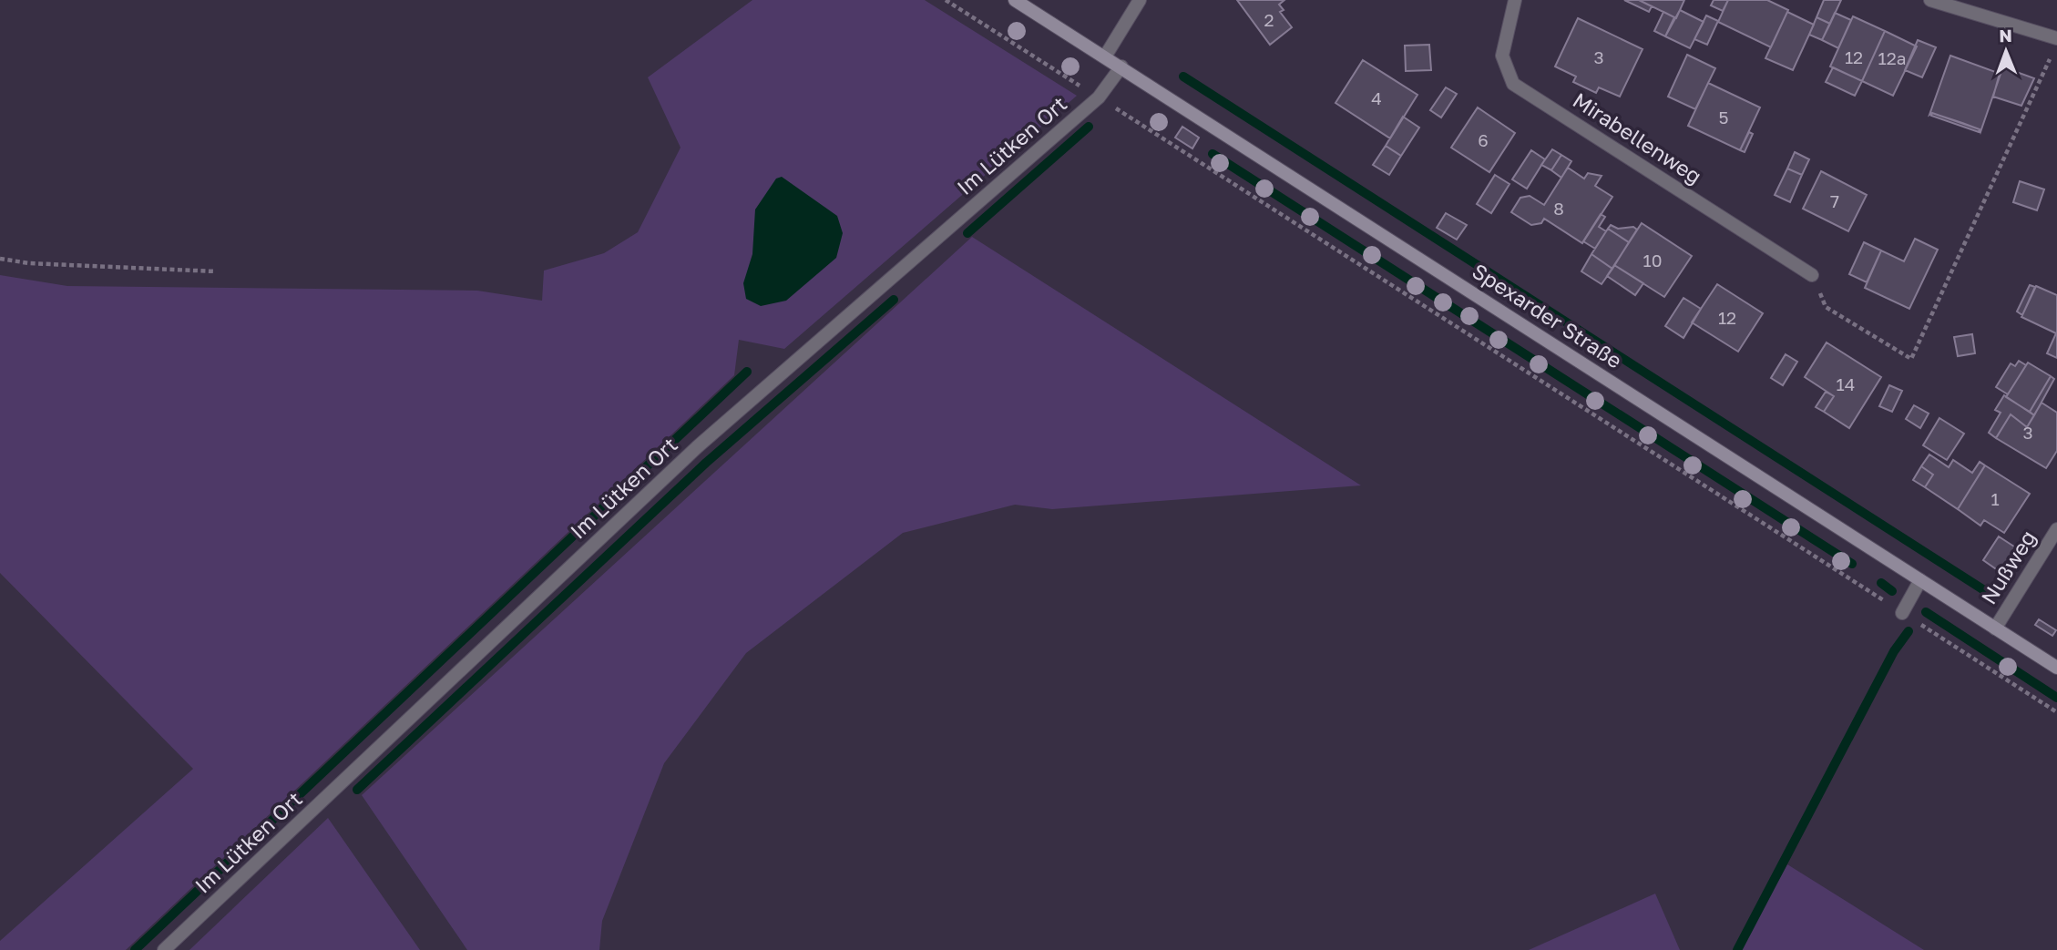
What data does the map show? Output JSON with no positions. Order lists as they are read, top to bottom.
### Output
{
  "streets": {
    "main road": ["Spexarder Straße"],
    "street": ["Mirabellenweg", "Im Lütken Ort", "Nußweg"]
  },
  "crossings": [
    ["Im Lütken Ort", "Spexarder Straße"],
    ["Spexarder Straße", "Nußweg"]
  ],
  "house_numbers": [
    "2",
    "3",
    "12",
    "12a",
    "4",
    "5",
    "6",
    "7",
    "8",
    "10",
    "12",
    "14",
    "3",
    "1"
  ],
  "north": "top"
}
